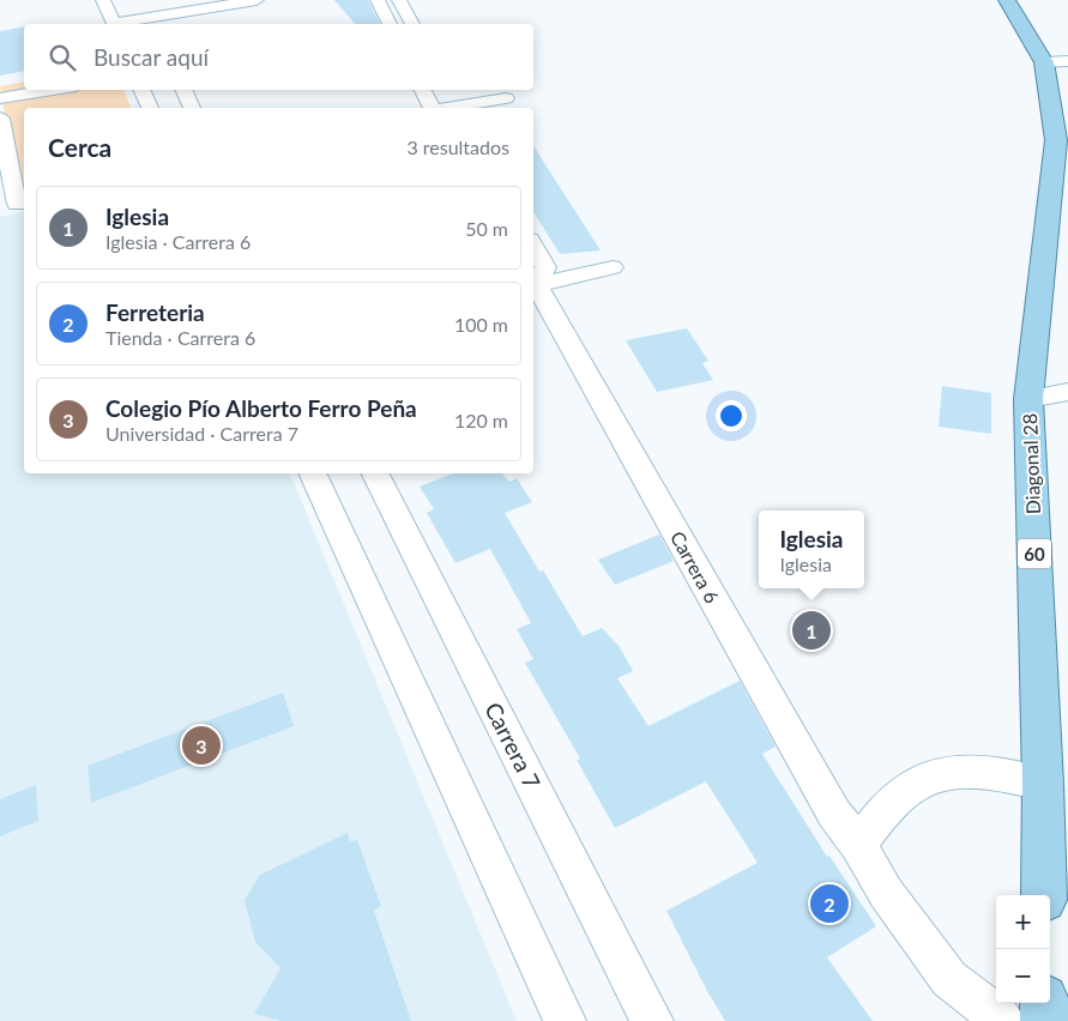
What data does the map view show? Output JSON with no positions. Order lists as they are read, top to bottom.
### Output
{
  "streets": {
    "main road": ["Diagonal 28", "60"],
    "street": ["Carrera 6", "Carrera 7"]
  },
  "crossings": [
    ["Diagonal 28", "60"]
  ],
  "page": {
    "search": "Buscar aquí",
    "heading": ["Cerca", "3 resultados"],
    "list": [
      {
        "mark": "1",
        "name": "Iglesia",
        "note": "Iglesia · Carrera 6",
        "value": "50 m"
      },
      {
        "mark": "2",
        "name": "Ferreteria",
        "note": "Tienda · Carrera 6",
        "value": "100 m"
      },
      {
        "mark": "3",
        "name": "Colegio Pío Alberto Ferro Peña",
        "note": "Universidad · Carrera 7",
        "value": "120 m"
      }
    ],
    "popup": ["Iglesia", "Iglesia"],
    "pins": ["1", "3", "2"],
    "map_buttons": ["+", "−"]
  }
}
